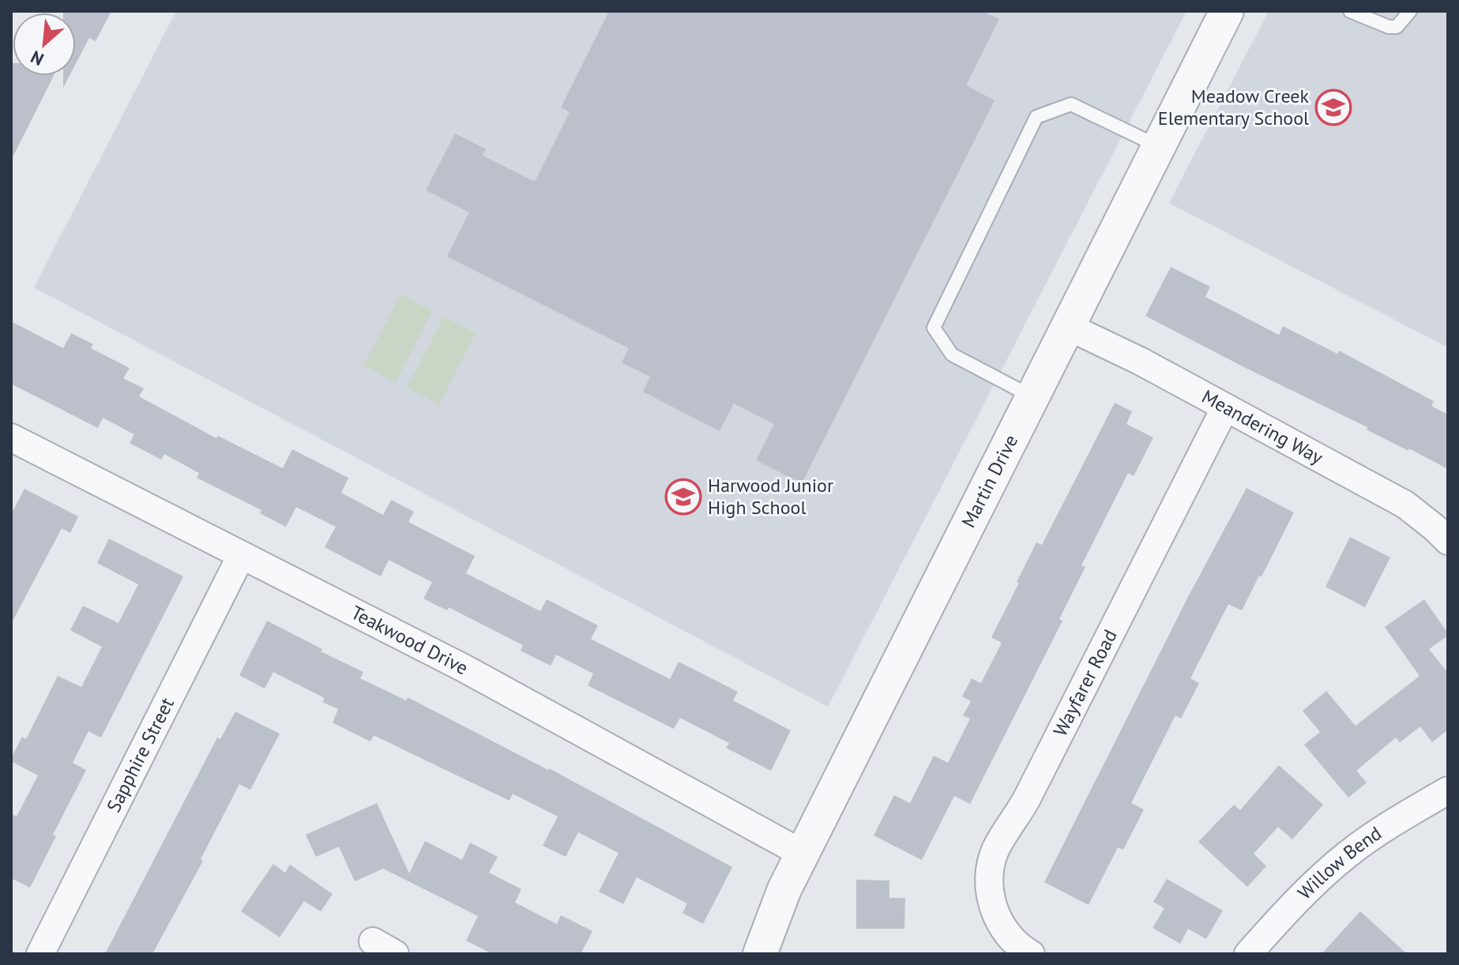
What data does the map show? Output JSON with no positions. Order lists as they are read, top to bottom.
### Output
{
  "streets": {
    "street": [
      "Meandering Way",
      "Martin Drive",
      "Teakwood Drive",
      "Wayfarer Road",
      "Sapphire Street",
      "Willow Bend"
    ]
  },
  "crossings": [
    ["Meandering Way", "Martin Drive"],
    ["Meandering Way", "Wayfarer Road"],
    ["Martin Drive", "Teakwood Drive"],
    ["Teakwood Drive", "Sapphire Street"]
  ],
  "places": {
    "school or university": ["Meadow Creek Elementary School", "Harwood Junior High School"]
  },
  "north": "bottom left"
}
